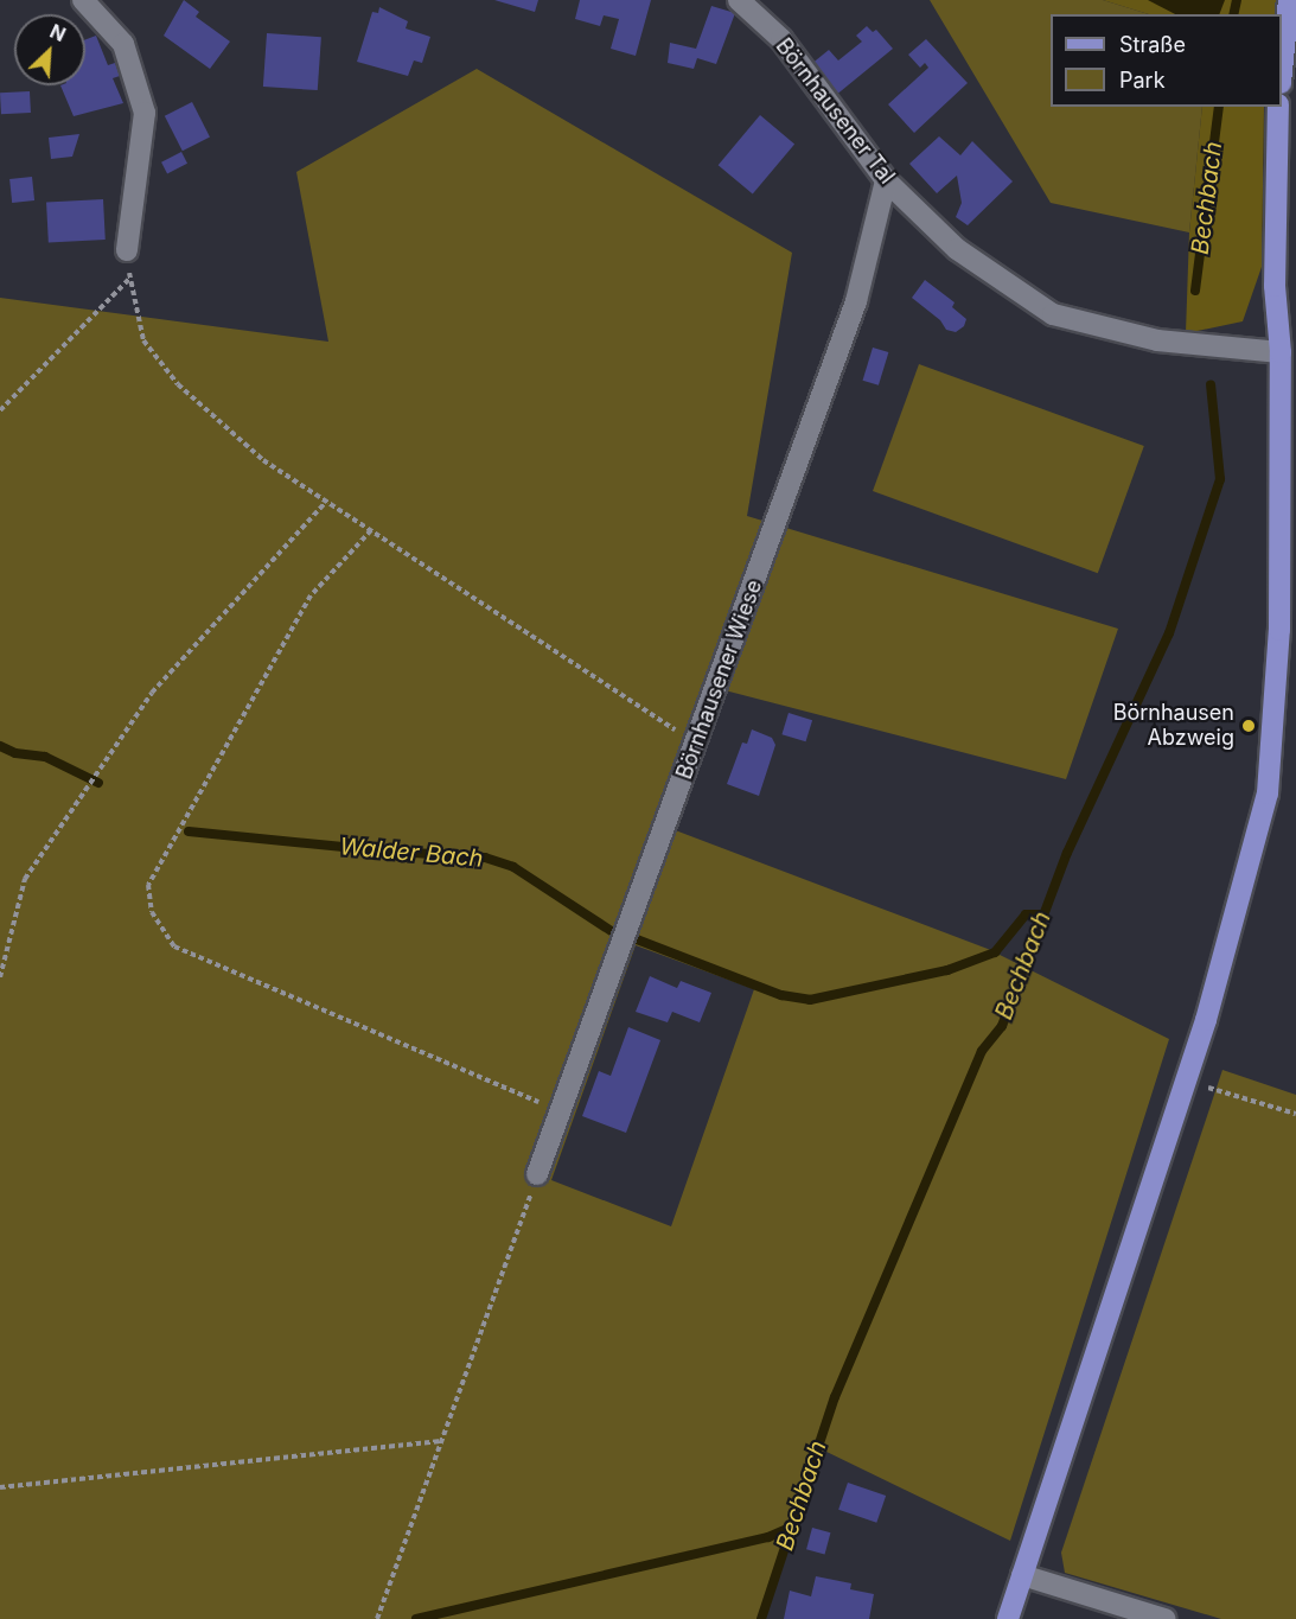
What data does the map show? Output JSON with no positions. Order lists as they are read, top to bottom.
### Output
{
  "streets": {
    "street": ["Börnhausener Tal", "Börnhausener Wiese"]
  },
  "crossings": [
    ["Börnhausener Tal", "Börnhausener Wiese"]
  ],
  "water": ["Bechbach", "Walder Bach"],
  "places": ["Börnhausen Abzweig"],
  "legend": ["Straße", "Park"],
  "north": "top right"
}
